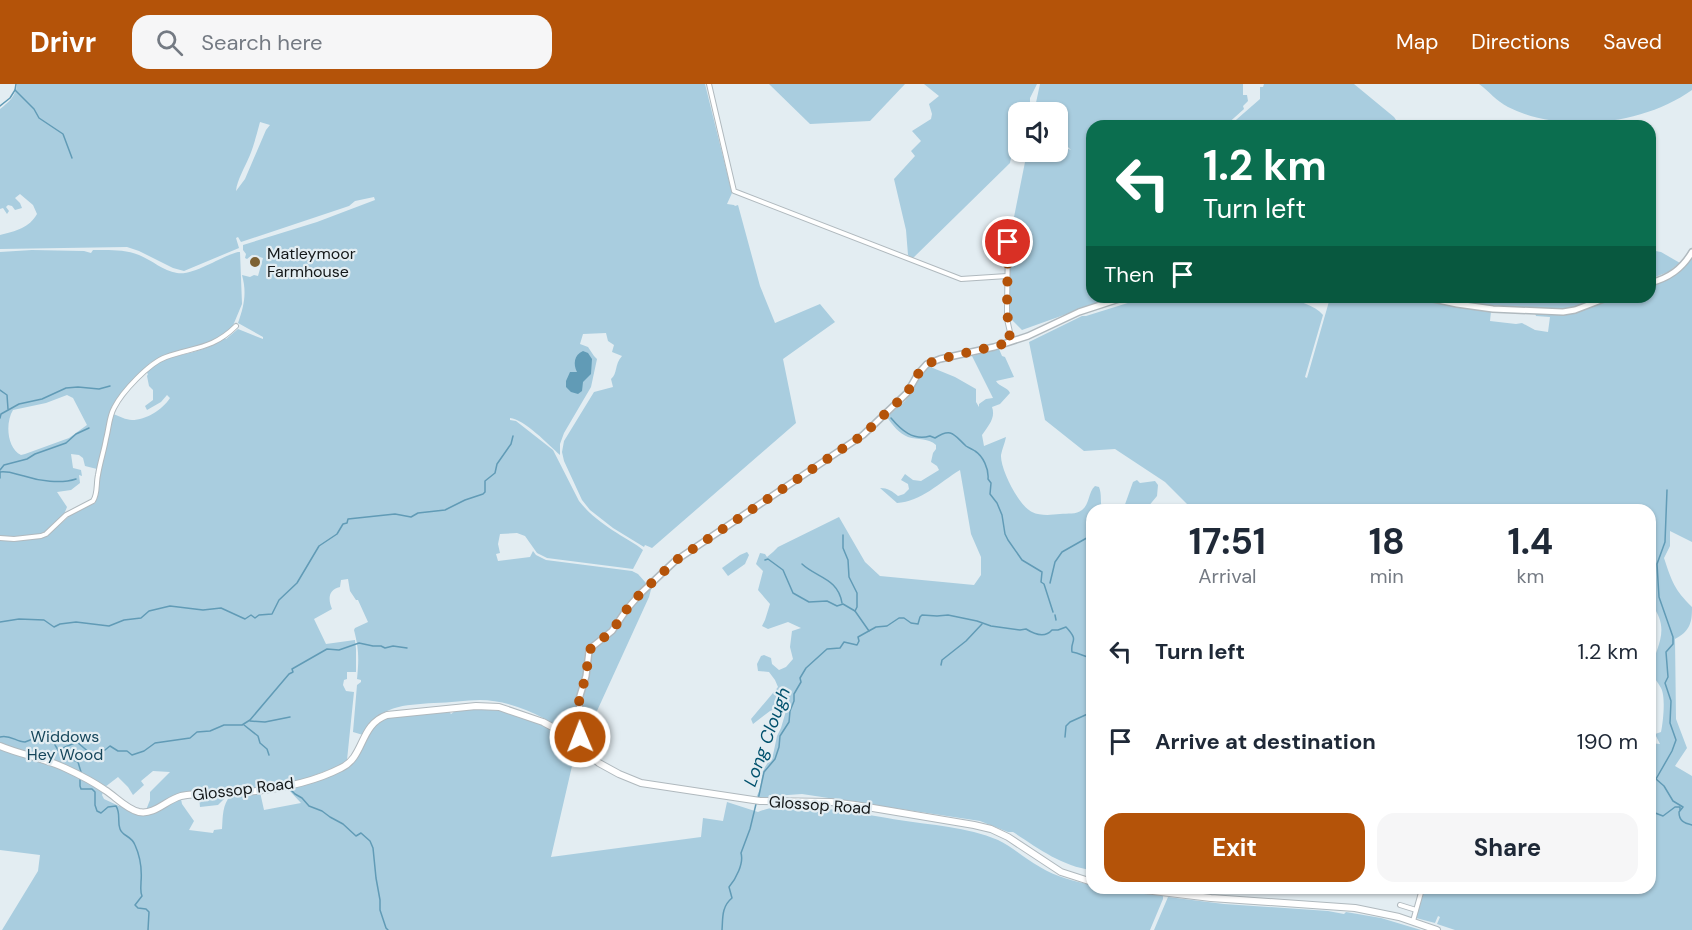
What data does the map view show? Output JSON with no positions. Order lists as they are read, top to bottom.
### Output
{
  "streets": {
    "main road": ["Glossop Road"]
  },
  "water": ["Long Clough"],
  "parks": ["Widdows Hey Wood"],
  "places": ["Matleymoor Farmhouse"],
  "page": {
    "header": "Drivr",
    "search": "Search here",
    "nav": ["Map", "Directions", "Saved"],
    "turn": ["1.2 km", "Turn left"],
    "then": "Then",
    "eta": [
      "17:51",
      "Arrival",
      "18",
      "min",
      "1.4",
      "km"
    ],
    "list": [
      {
        "name": "Turn left",
        "value": "1.2 km"
      },
      {
        "name": "Arrive at destination",
        "value": "190 m"
      }
    ],
    "buttons": ["Exit", "Share"]
  }
}
